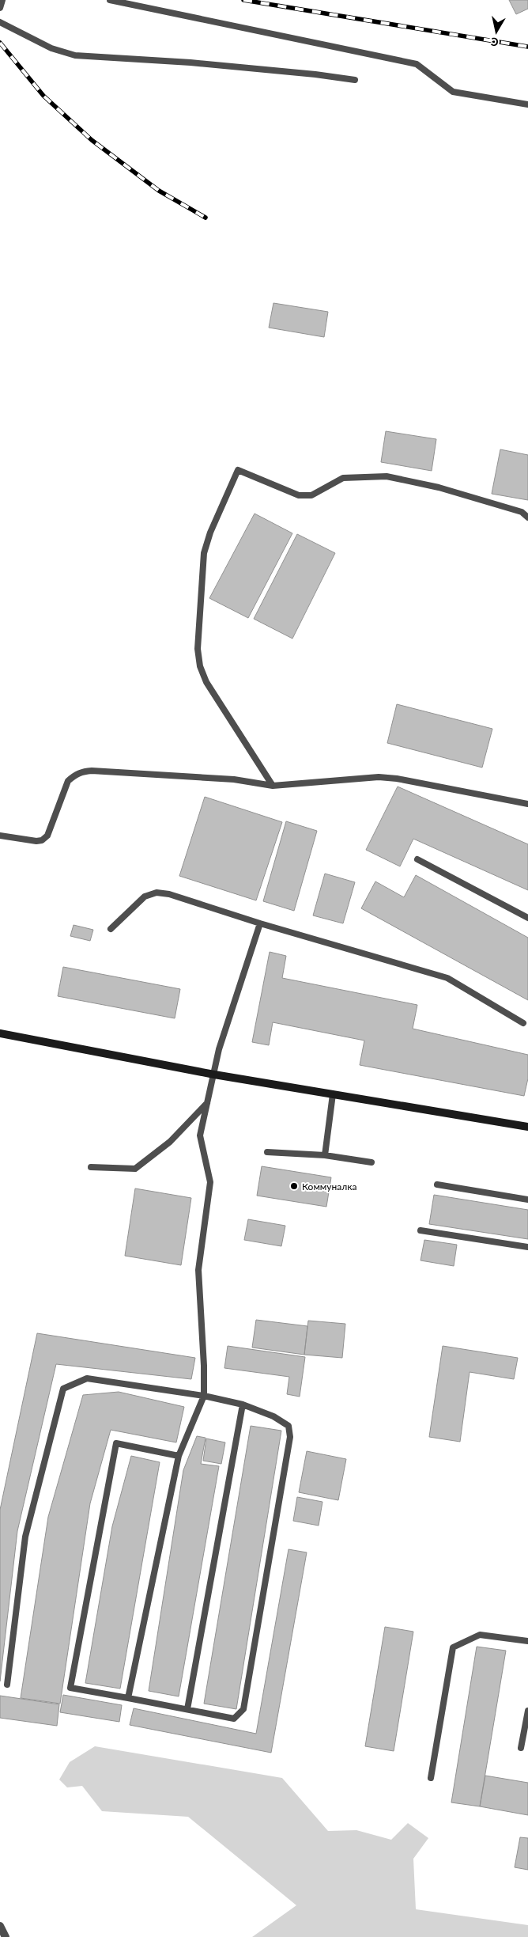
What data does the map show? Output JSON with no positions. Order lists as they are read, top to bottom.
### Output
{
  "places": ["Коммуналка"],
  "north": "bottom"
}
